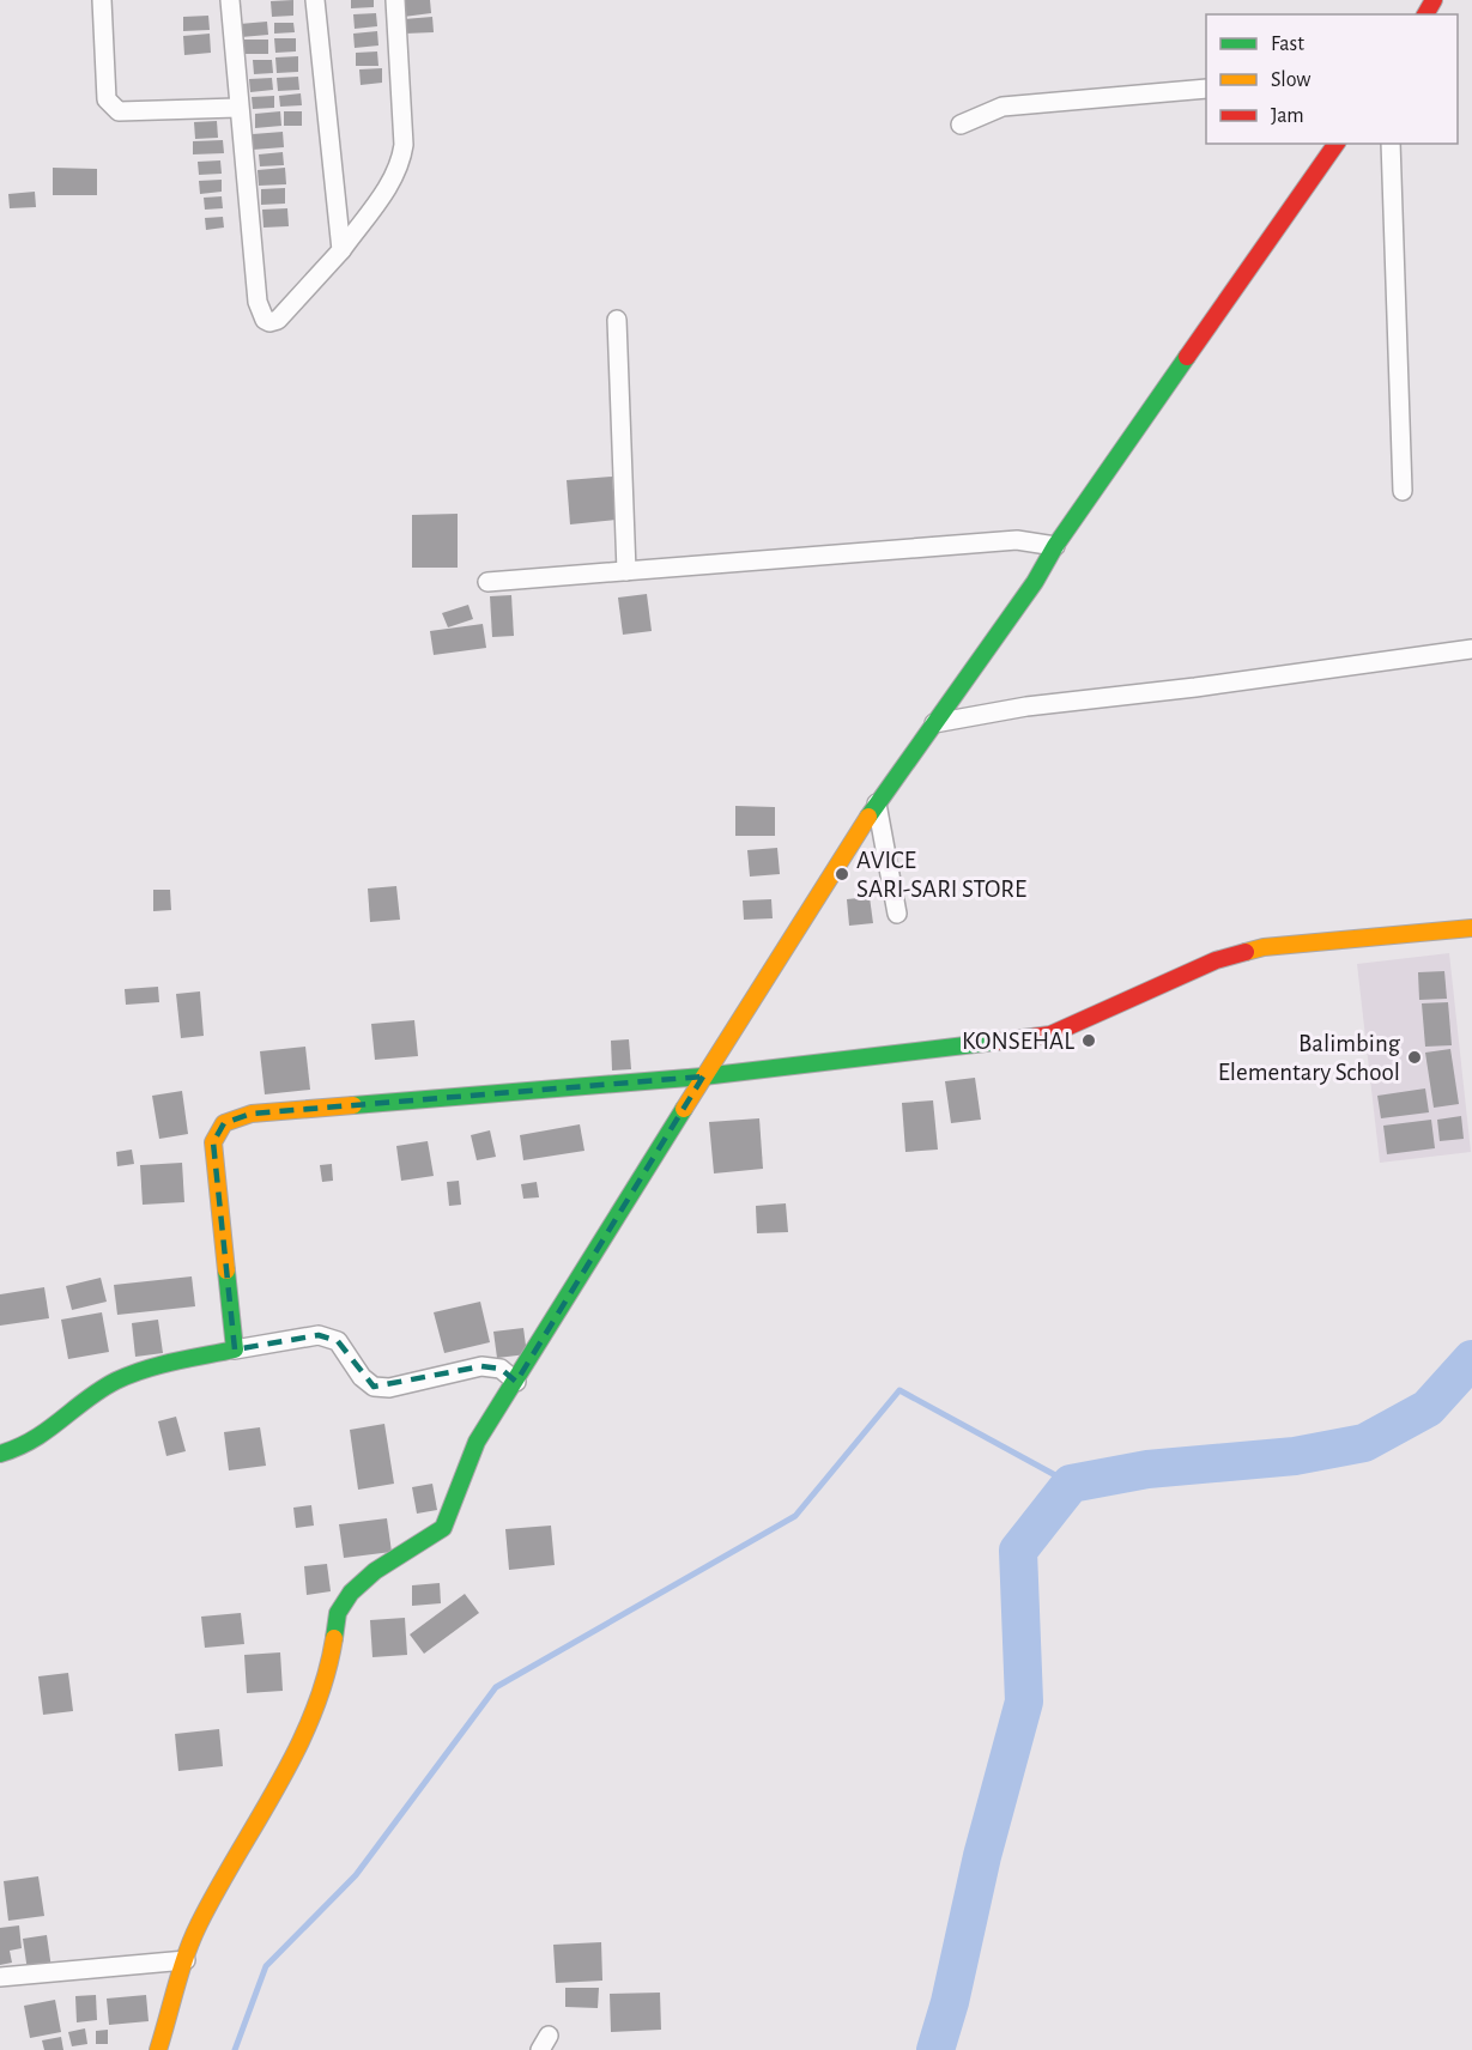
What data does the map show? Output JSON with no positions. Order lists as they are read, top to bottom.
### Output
{
  "places": ["AVICE SARI-SARI STORE", "KONSEHAL", "Balimbing Elementary School"],
  "legend": ["Fast", "Slow", "Jam"]
}
